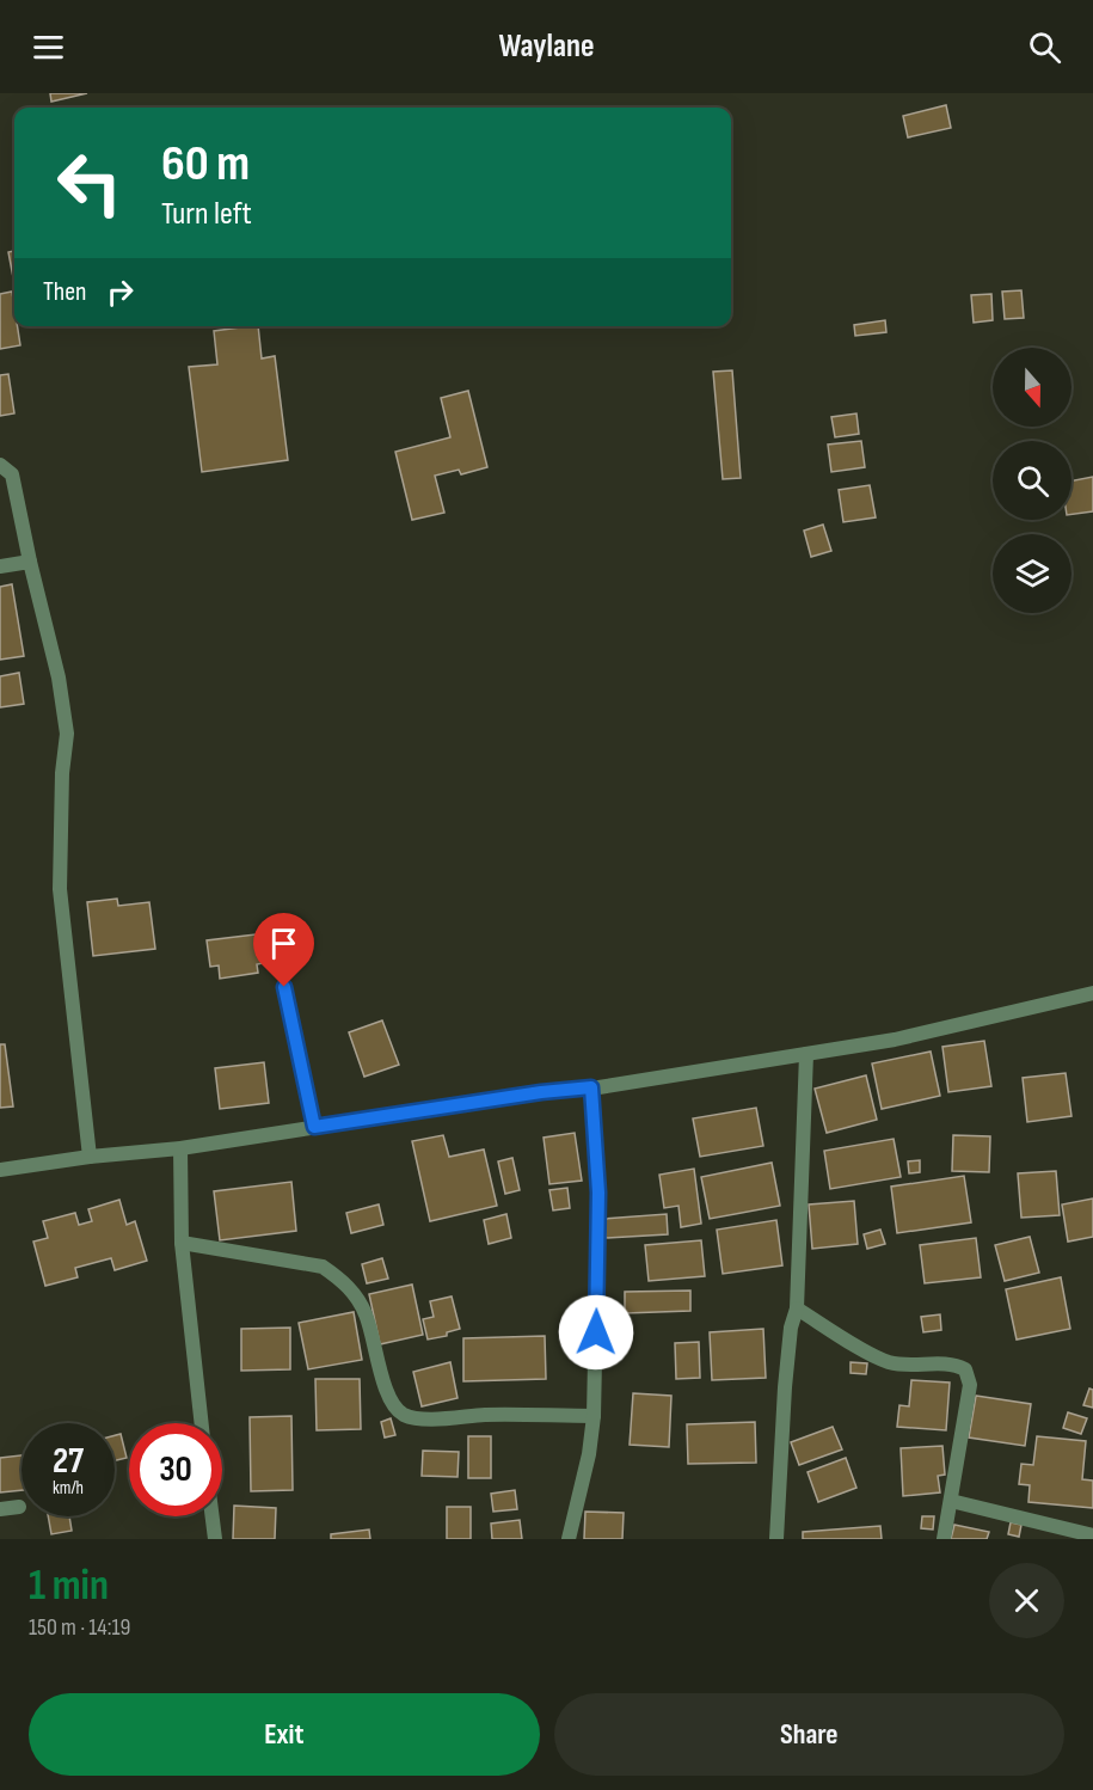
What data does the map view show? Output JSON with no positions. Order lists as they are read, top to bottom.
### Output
{
  "north": "bottom",
  "page": {
    "header": "Waylane",
    "turn": ["60 m", "Turn left"],
    "then": "Then",
    "speed": "27 km/h",
    "limit": "30",
    "heading": ["1 min", "150 m · 14:19"],
    "buttons": ["Exit", "Share"]
  }
}
